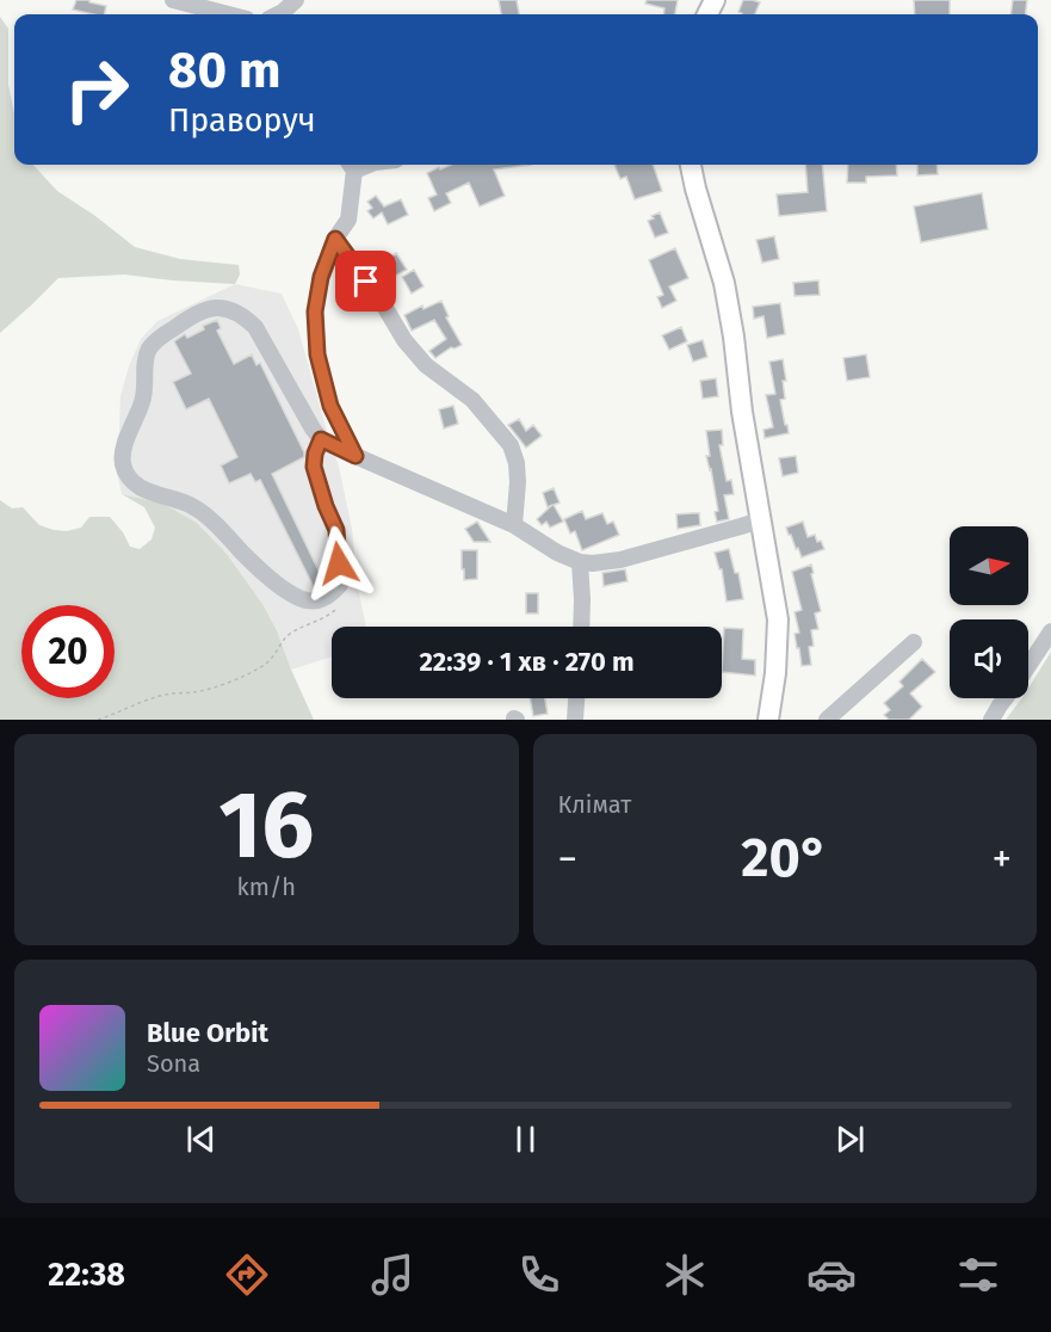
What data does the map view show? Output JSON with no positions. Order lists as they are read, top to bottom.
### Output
{
  "north": "right",
  "page": {
    "turn": ["80 m", "Праворуч"],
    "limit": "20",
    "trip": "22:39 · 1 хв · 270 m",
    "tile": [
      ["16", "km/h"],
      "Клімат"
    ],
    "heat": ["−", "20°", "+"],
    "song": ["Blue Orbit", "Sona"],
    "tabs": "22:38"
  }
}
